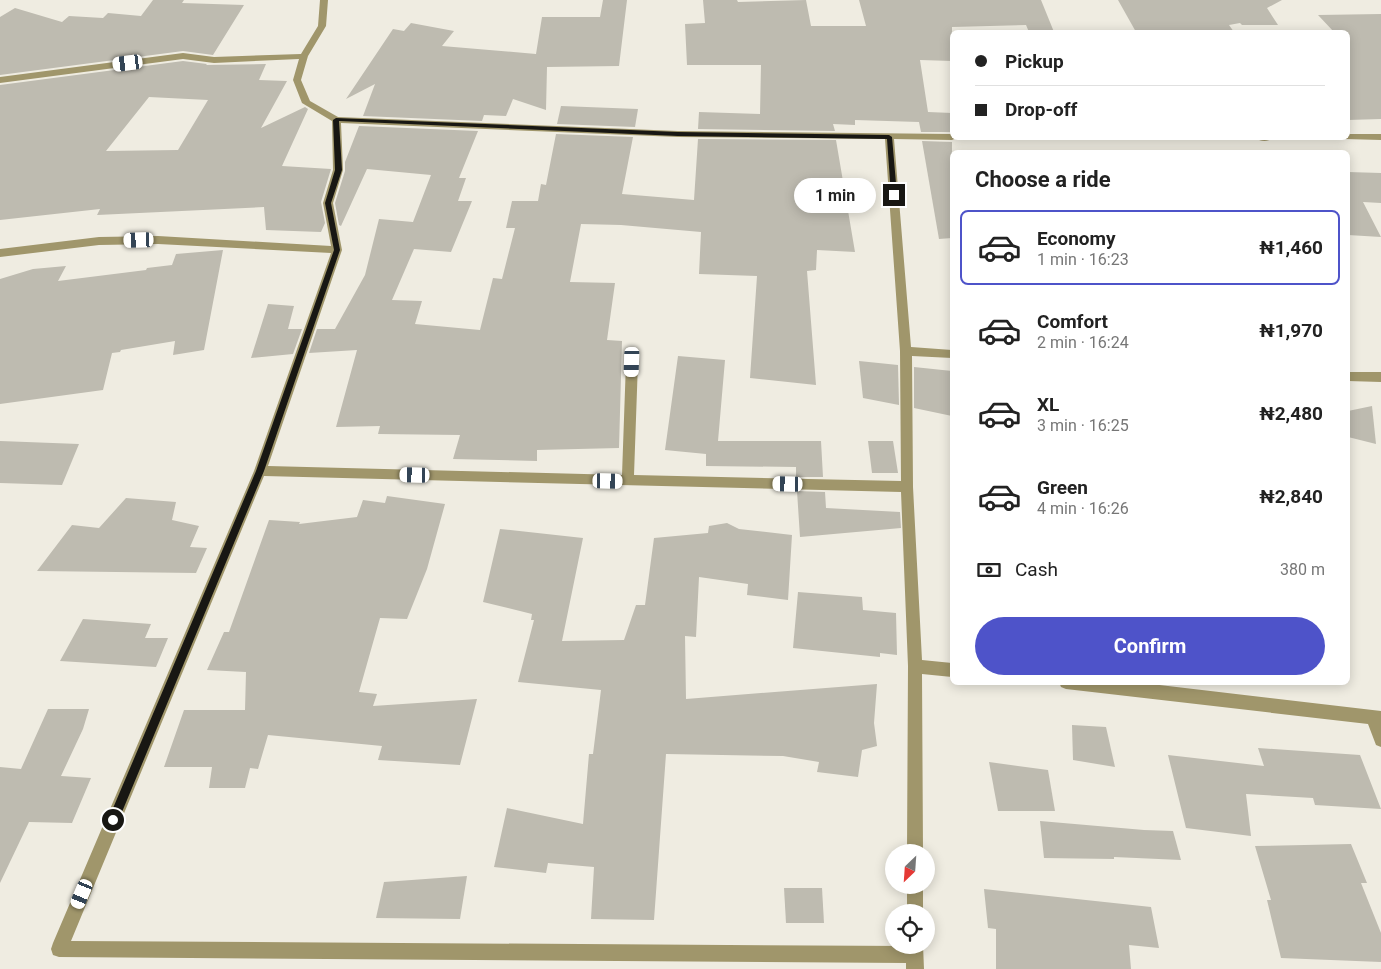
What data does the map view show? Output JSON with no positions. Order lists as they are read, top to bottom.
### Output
{
  "north": "bottom left",
  "page": {
    "banner": ["Pickup", "Drop-off"],
    "heading": "Choose a ride",
    "bubble": "1 min",
    "list": [
      {
        "name": "Economy",
        "note": "1 min · 16:23",
        "value": "₦1,460"
      },
      {
        "name": "Comfort",
        "note": "2 min · 16:24",
        "value": "₦1,970"
      },
      {
        "name": "XL",
        "note": "3 min · 16:25",
        "value": "₦2,480"
      },
      {
        "name": "Green",
        "note": "4 min · 16:26",
        "value": "₦2,840"
      }
    ],
    "pay": ["Cash", "380 m"],
    "buttons": "Confirm"
  }
}
